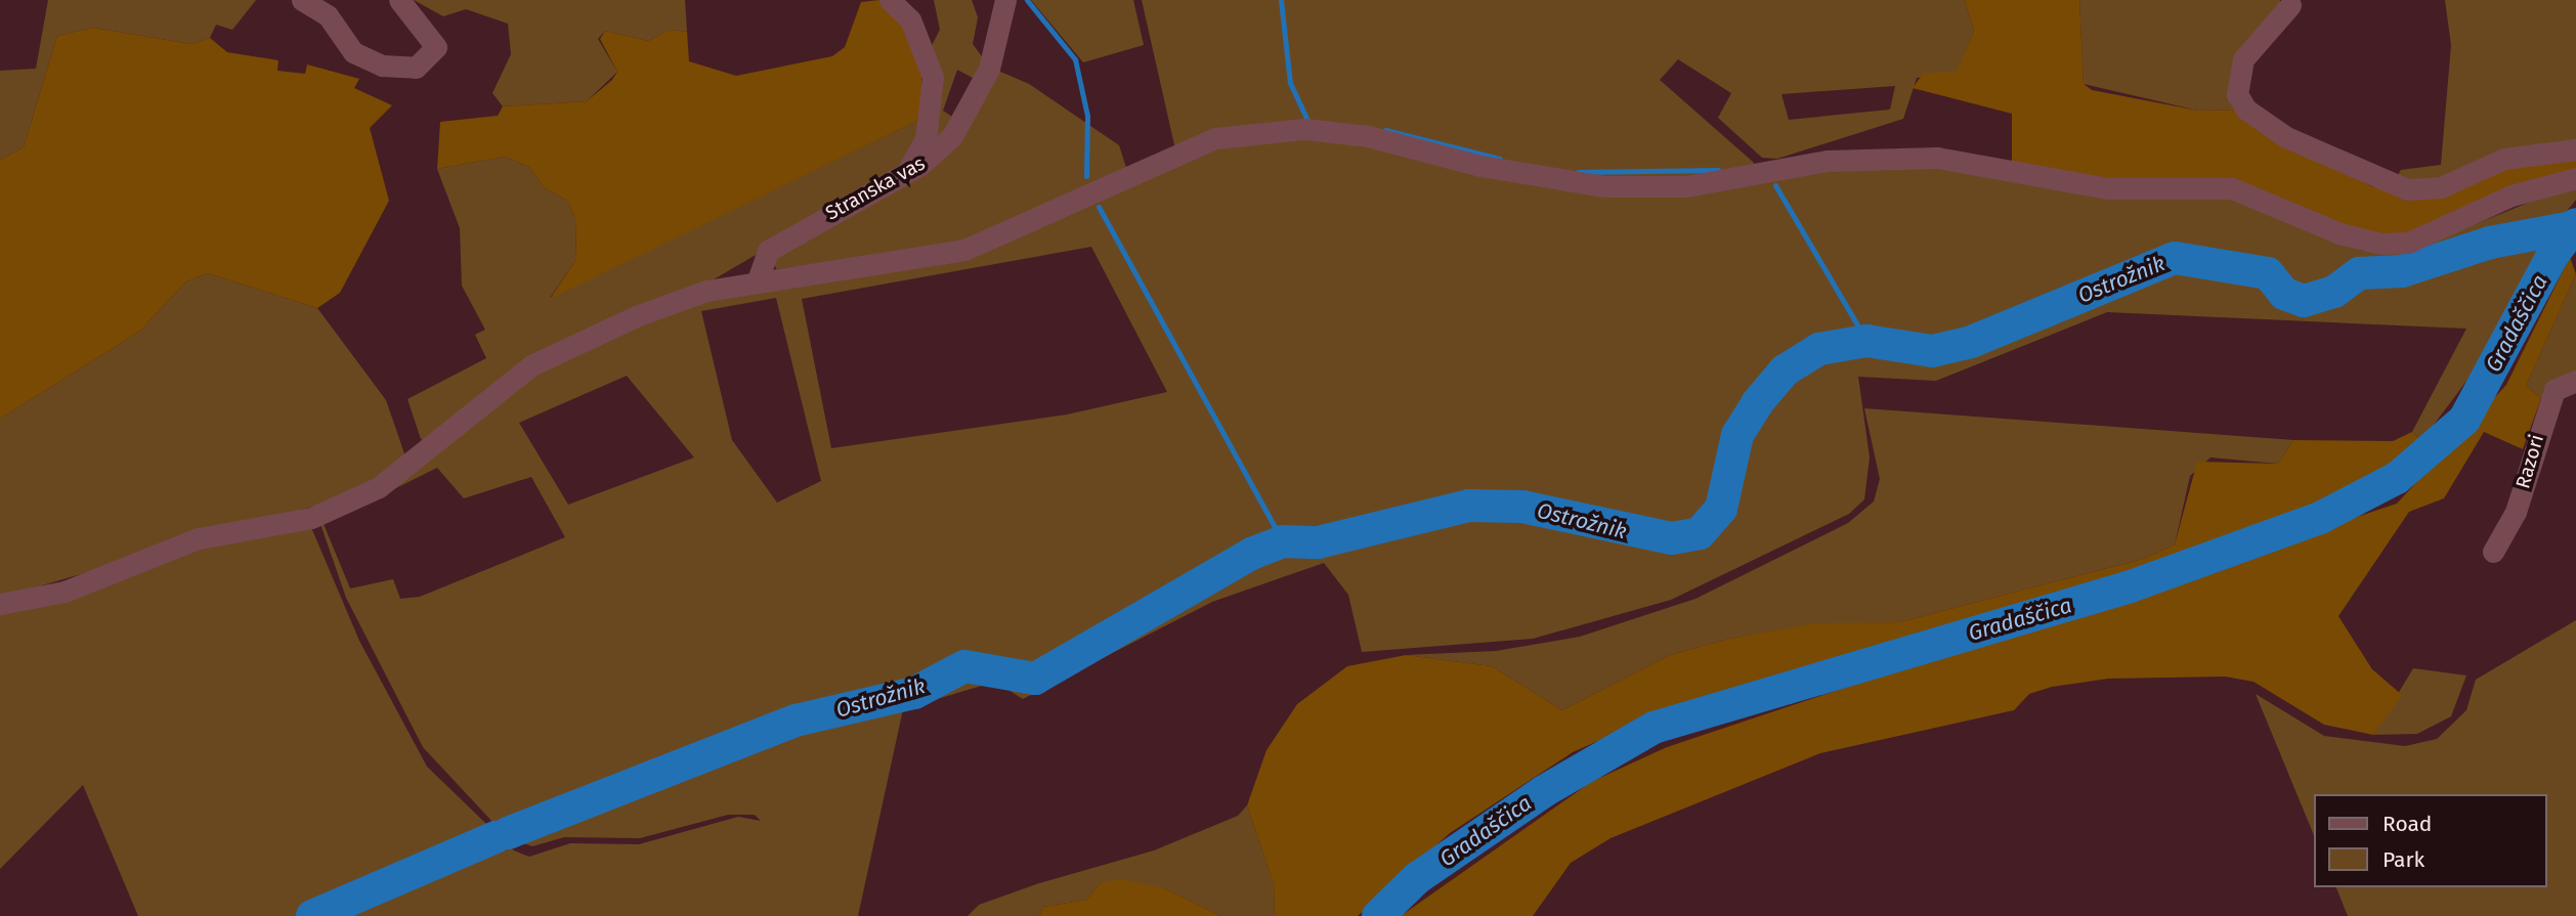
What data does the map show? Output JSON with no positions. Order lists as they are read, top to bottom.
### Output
{
  "streets": {
    "street": ["Stranska vas", "Razori"]
  },
  "water": ["Ostrožnik", "Gradaščica"],
  "legend": ["Road", "Park"]
}
